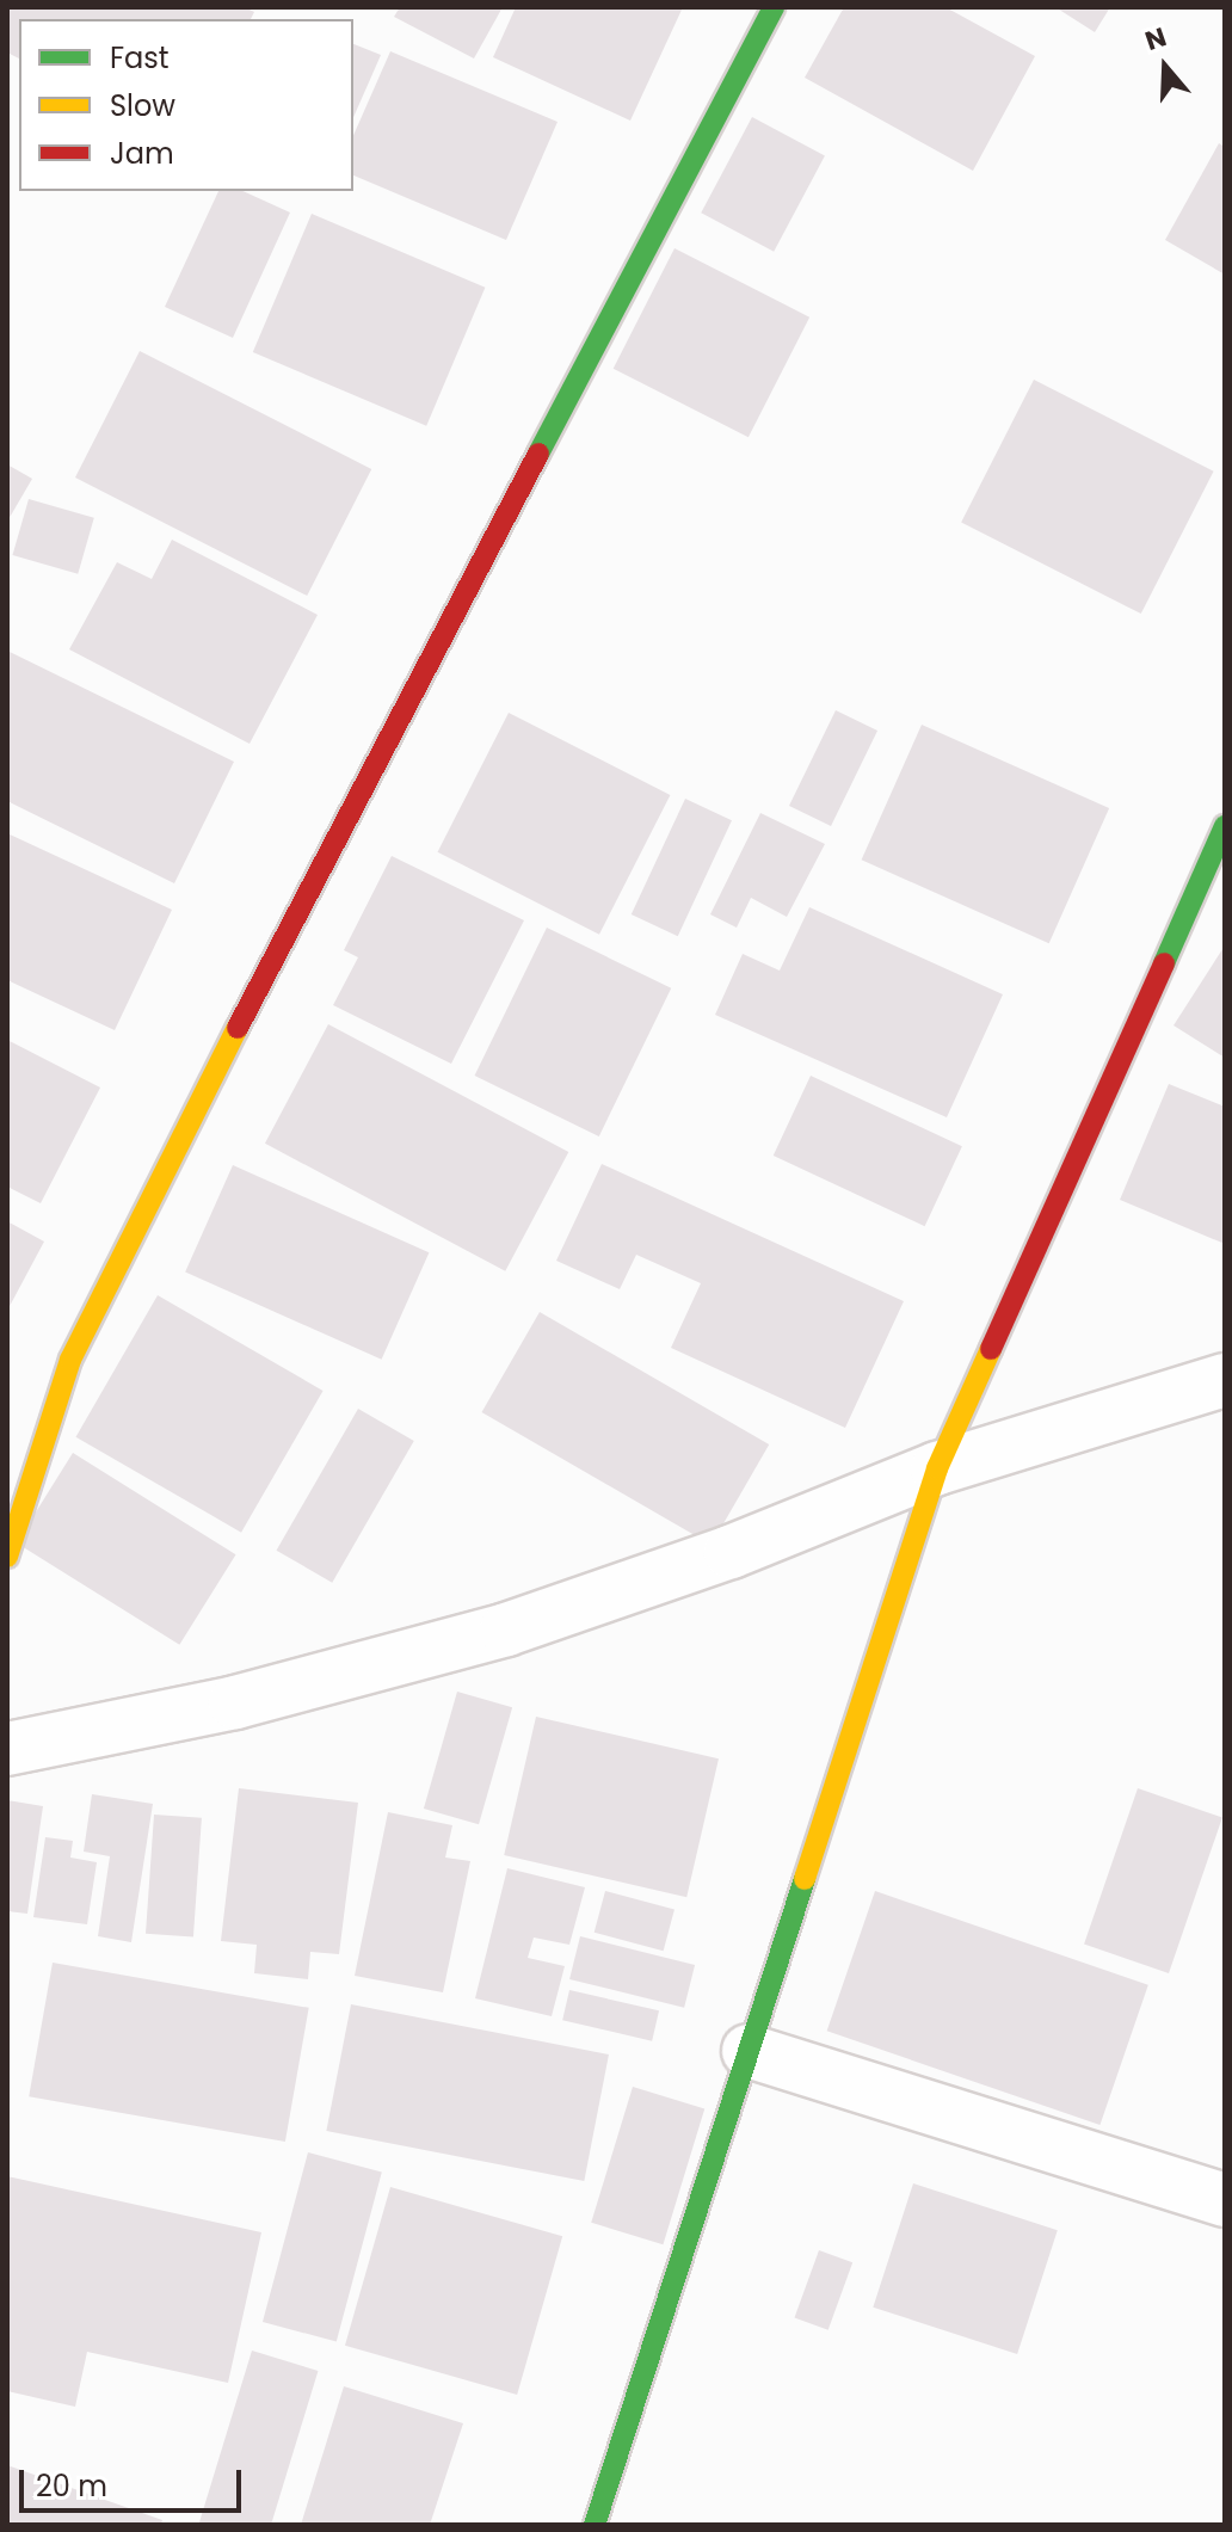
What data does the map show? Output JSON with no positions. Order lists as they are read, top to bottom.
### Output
{
  "legend": ["Fast", "Slow", "Jam"],
  "scale_bar": "20 m",
  "north": "top"
}
